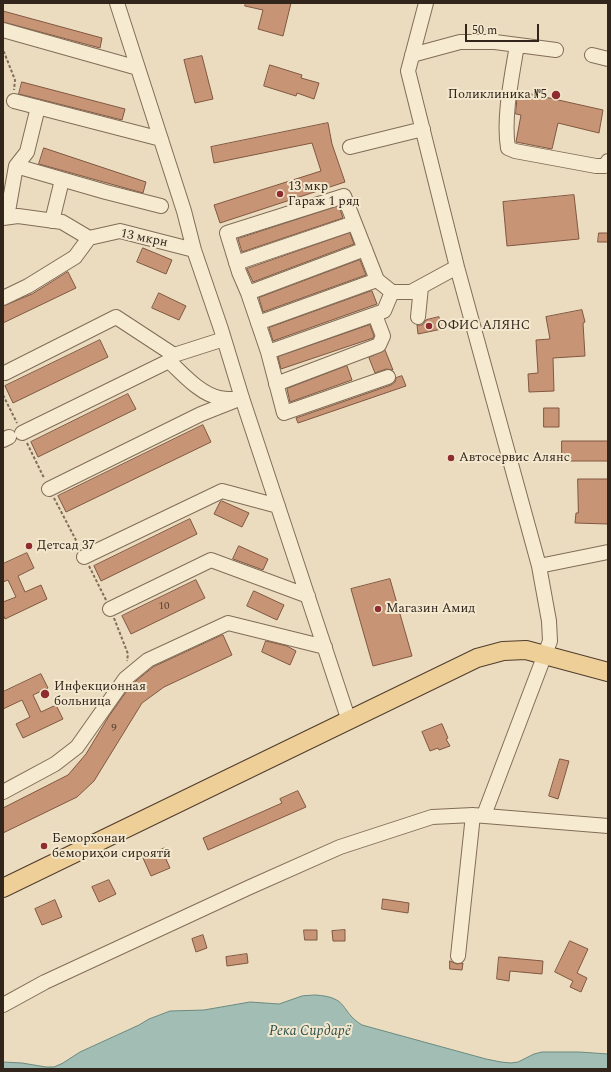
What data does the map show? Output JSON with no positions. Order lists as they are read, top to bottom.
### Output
{
  "streets": {
    "street": ["13 мкрн"]
  },
  "water": ["Река Сирдарё"],
  "places": [
    "Поликлиника №5",
    "13 мкр Гараж 1 ряд",
    "ОФИС АЛЯНС",
    "Автосервис Алянс",
    "Детсад 37",
    "Магазин Амид",
    "Инфекционная больница",
    "Беморхонаи бемориҳои сироятӣ"
  ],
  "house_numbers": ["10", "9"],
  "scale_bar": "50 m"
}
